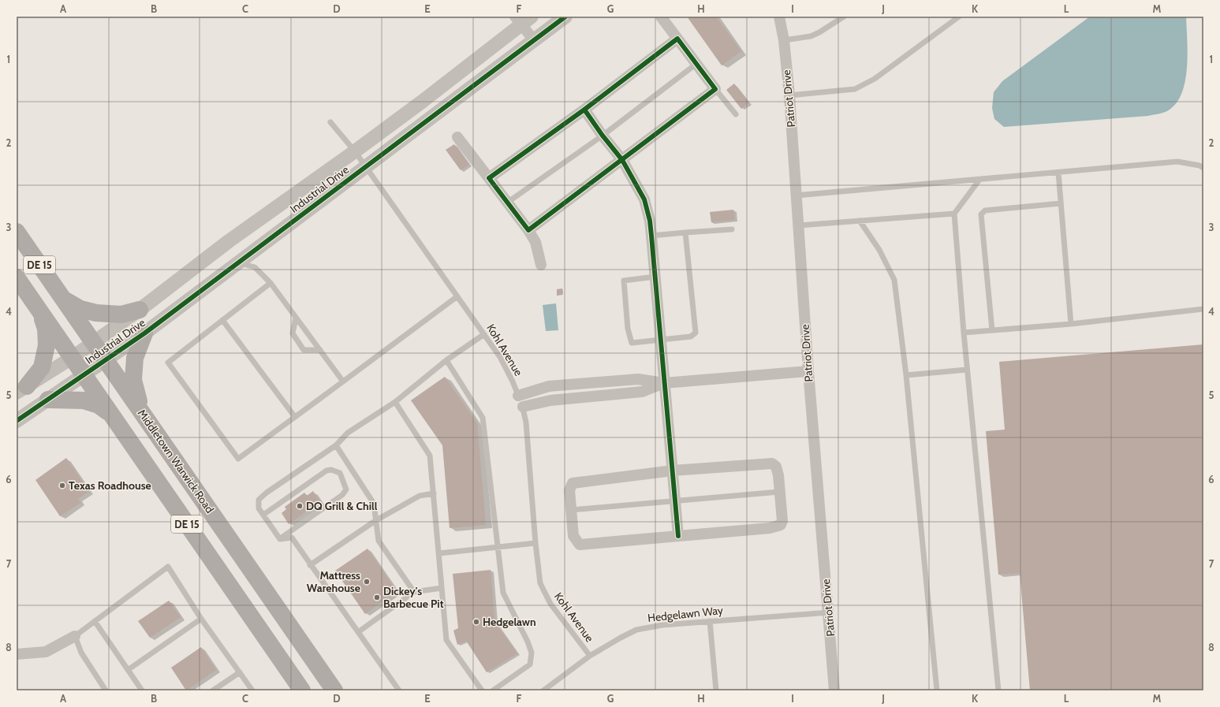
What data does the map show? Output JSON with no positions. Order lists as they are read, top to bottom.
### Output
{
  "streets": {
    "main road": ["DE 15", "Middletown Warwick Road"],
    "street": ["Patriot Drive", "Industrial Drive"],
    "lane": ["Kohl Avenue", "Hedgelawn Way"]
  },
  "crossings": [
    ["Patriot Drive", "Hedgelawn Way"],
    ["Industrial Drive", "DE 15"],
    ["Industrial Drive", "Kohl Avenue"],
    ["Industrial Drive", "Middletown Warwick Road"],
    ["Kohl Avenue", "Hedgelawn Way"]
  ],
  "places": [
    "Texas Roadhouse",
    "DQ Grill & Chill",
    "Mattress Warehouse",
    "Dickey's Barbecue Pit",
    "Hedgelawn"
  ],
  "grid": {
    "columns": [
      "A",
      "B",
      "C",
      "D",
      "E",
      "F",
      "G",
      "H",
      "I",
      "J",
      "K",
      "L",
      "M"
    ],
    "rows": [
      "1",
      "2",
      "3",
      "4",
      "5",
      "6",
      "7",
      "8"
    ]
  }
}
